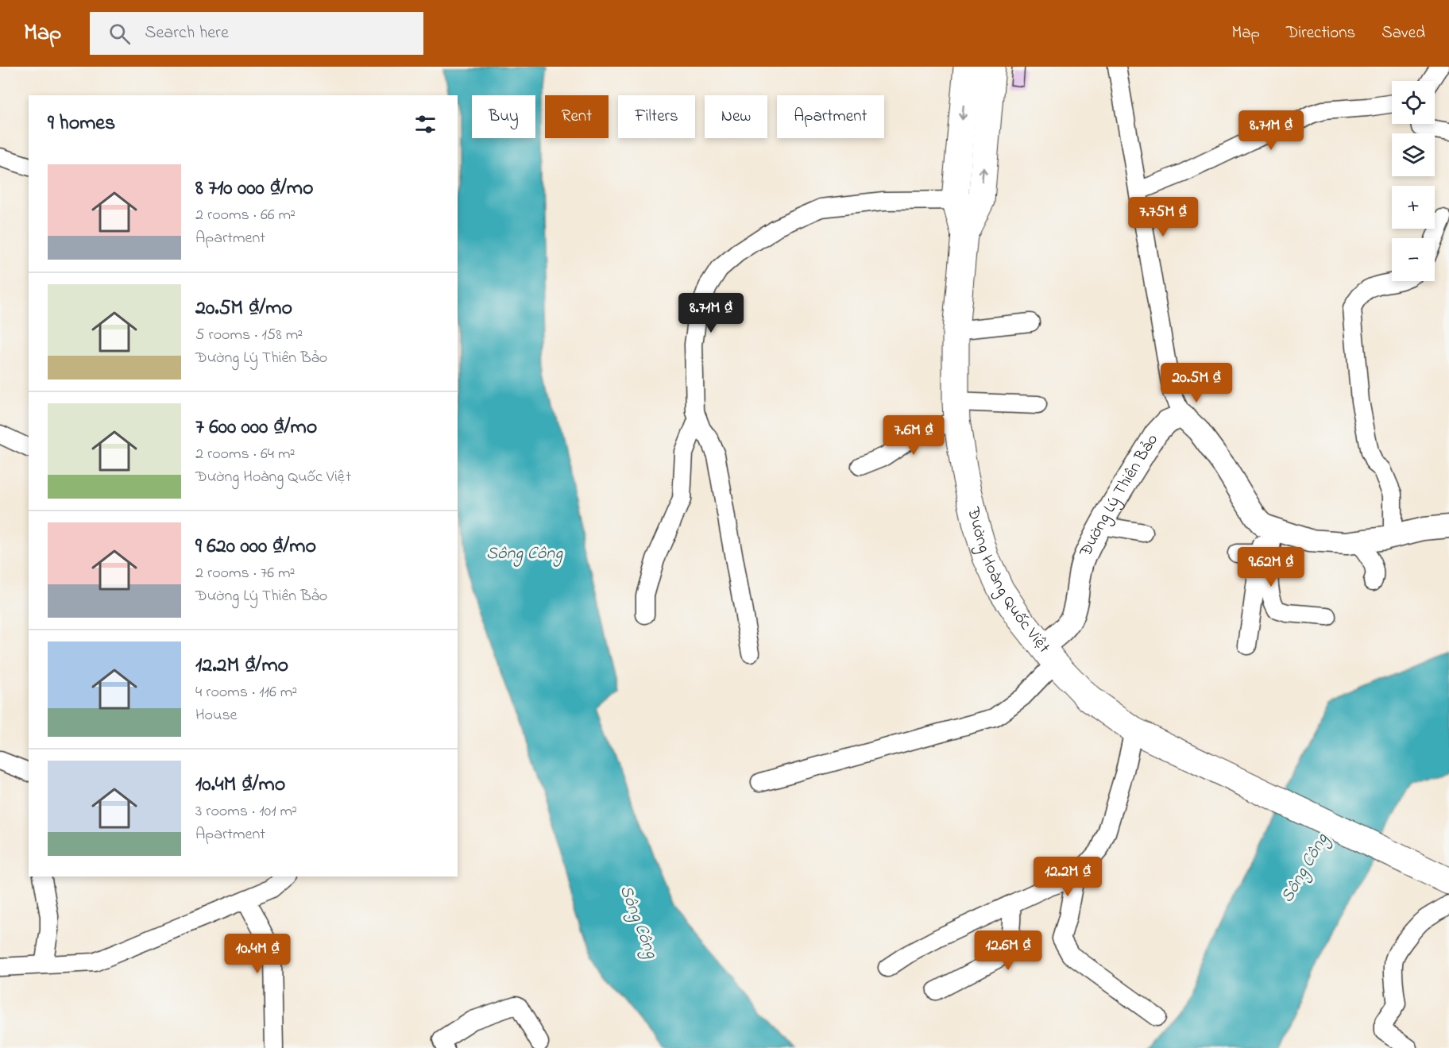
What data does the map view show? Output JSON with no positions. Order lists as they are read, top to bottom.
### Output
{
  "streets": {
    "highway": ["Đường Hoàng Quốc Việt"],
    "main road": ["Đường Lý Thiên Bảo"]
  },
  "crossings": [
    ["Đường Lý Thiên Bảo", "Đường Hoàng Quốc Việt"]
  ],
  "water": ["Sông Công"],
  "page": {
    "header": "Map",
    "search": "Search here",
    "nav": ["Map", "Directions", "Saved"],
    "map_buttons": ["+", "−"],
    "chip": [
      "Buy",
      "Rent",
      "Filters",
      "New",
      "Apartment"
    ],
    "heading": "9 homes",
    "price": [
      "8.71M ₫",
      "7.75M ₫",
      "8.71M ₫",
      "20.5M ₫",
      "7.6M ₫",
      "9.62M ₫",
      "12.2M ₫",
      "12.6M ₫",
      "10.4M ₫"
    ],
    "list": [
      {
        "name": "8 710 000 ₫/mo",
        "note": "2 rooms · 66 m² · Apartment"
      },
      {
        "name": "20.5M ₫/mo",
        "note": "5 rooms · 158 m² · Đường Lý Thiên Bảo"
      },
      {
        "name": "7 600 000 ₫/mo",
        "note": "2 rooms · 64 m² · Đường Hoàng Quốc Việt"
      },
      {
        "name": "9 620 000 ₫/mo",
        "note": "2 rooms · 76 m² · Đường Lý Thiên Bảo"
      },
      {
        "name": "12.2M ₫/mo",
        "note": "4 rooms · 116 m² · House"
      },
      {
        "name": "10.4M ₫/mo",
        "note": "3 rooms · 101 m² · Apartment"
      }
    ]
  }
}
